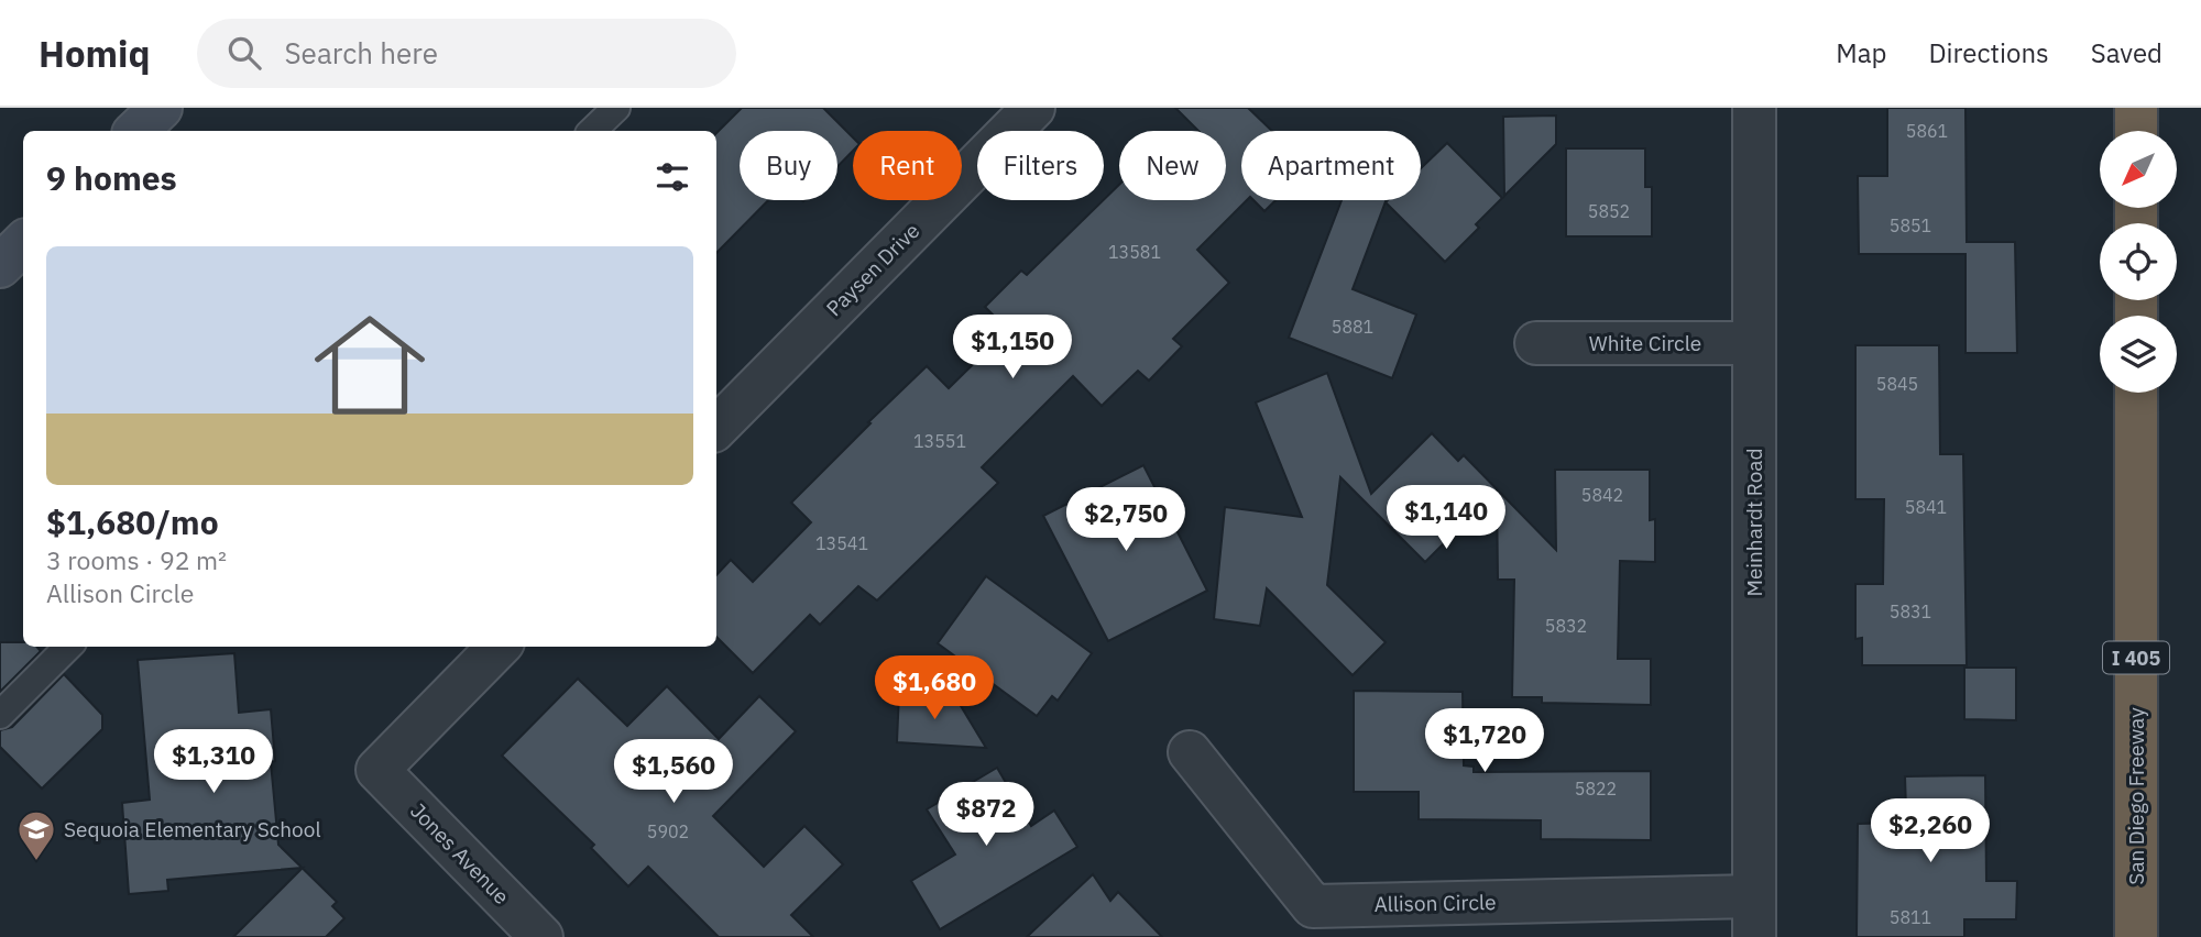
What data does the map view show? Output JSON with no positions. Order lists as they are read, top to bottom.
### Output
{
  "streets": {
    "highway": ["I 405", "San Diego Freeway"],
    "street": [
      "Paysen Drive",
      "White Circle",
      "Meinhardt Road",
      "Jones Avenue",
      "Allison Circle"
    ]
  },
  "crossings": [
    ["White Circle", "Meinhardt Road"],
    ["Meinhardt Road", "Allison Circle"]
  ],
  "places": {
    "school or university": ["Sequoia Elementary School"]
  },
  "house_numbers": [
    "5861",
    "5852",
    "5851",
    "13581",
    "5881",
    "5845",
    "13551",
    "5842",
    "5841",
    "13541",
    "5831",
    "5832",
    "5822",
    "5902",
    "5811"
  ],
  "north": "bottom left",
  "page": {
    "header": "Homiq",
    "search": "Search here",
    "nav": ["Map", "Directions", "Saved"],
    "chip": [
      "Buy",
      "Rent",
      "Filters",
      "New",
      "Apartment"
    ],
    "heading": "9 homes",
    "list": [
      {
        "name": "$1,680/mo",
        "note": "3 rooms · 92 m² · Allison Circle"
      }
    ],
    "price": [
      "$1,150",
      "$1,140",
      "$2,750",
      "$1,680",
      "$1,720",
      "$1,310",
      "$1,560",
      "$872",
      "$2,260"
    ]
  }
}
